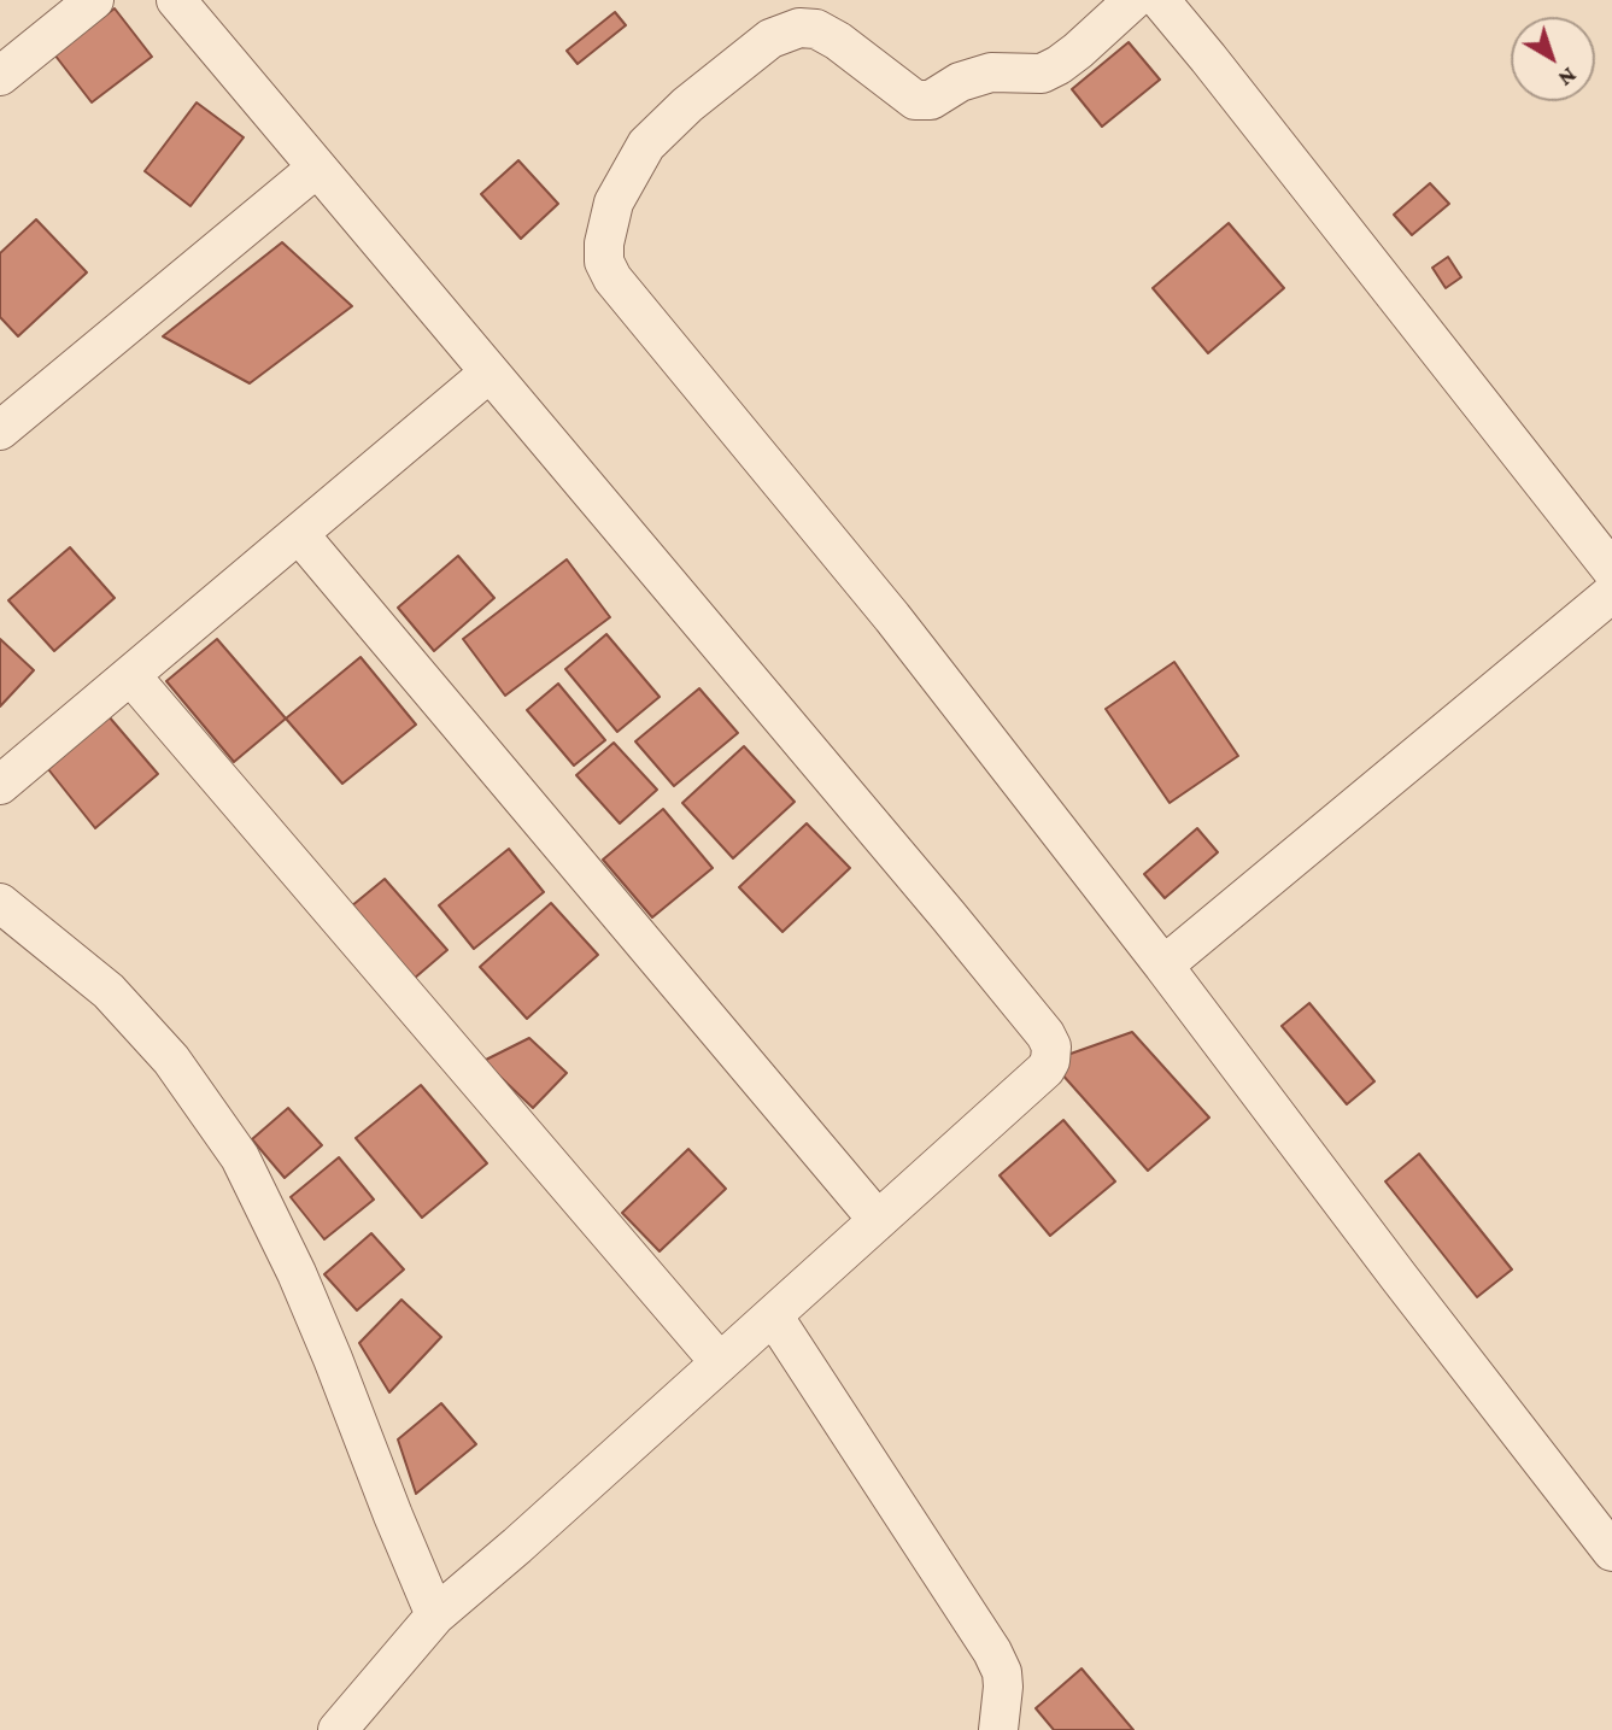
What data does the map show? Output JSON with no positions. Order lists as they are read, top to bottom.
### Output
{
  "north": "bottom right"
}
